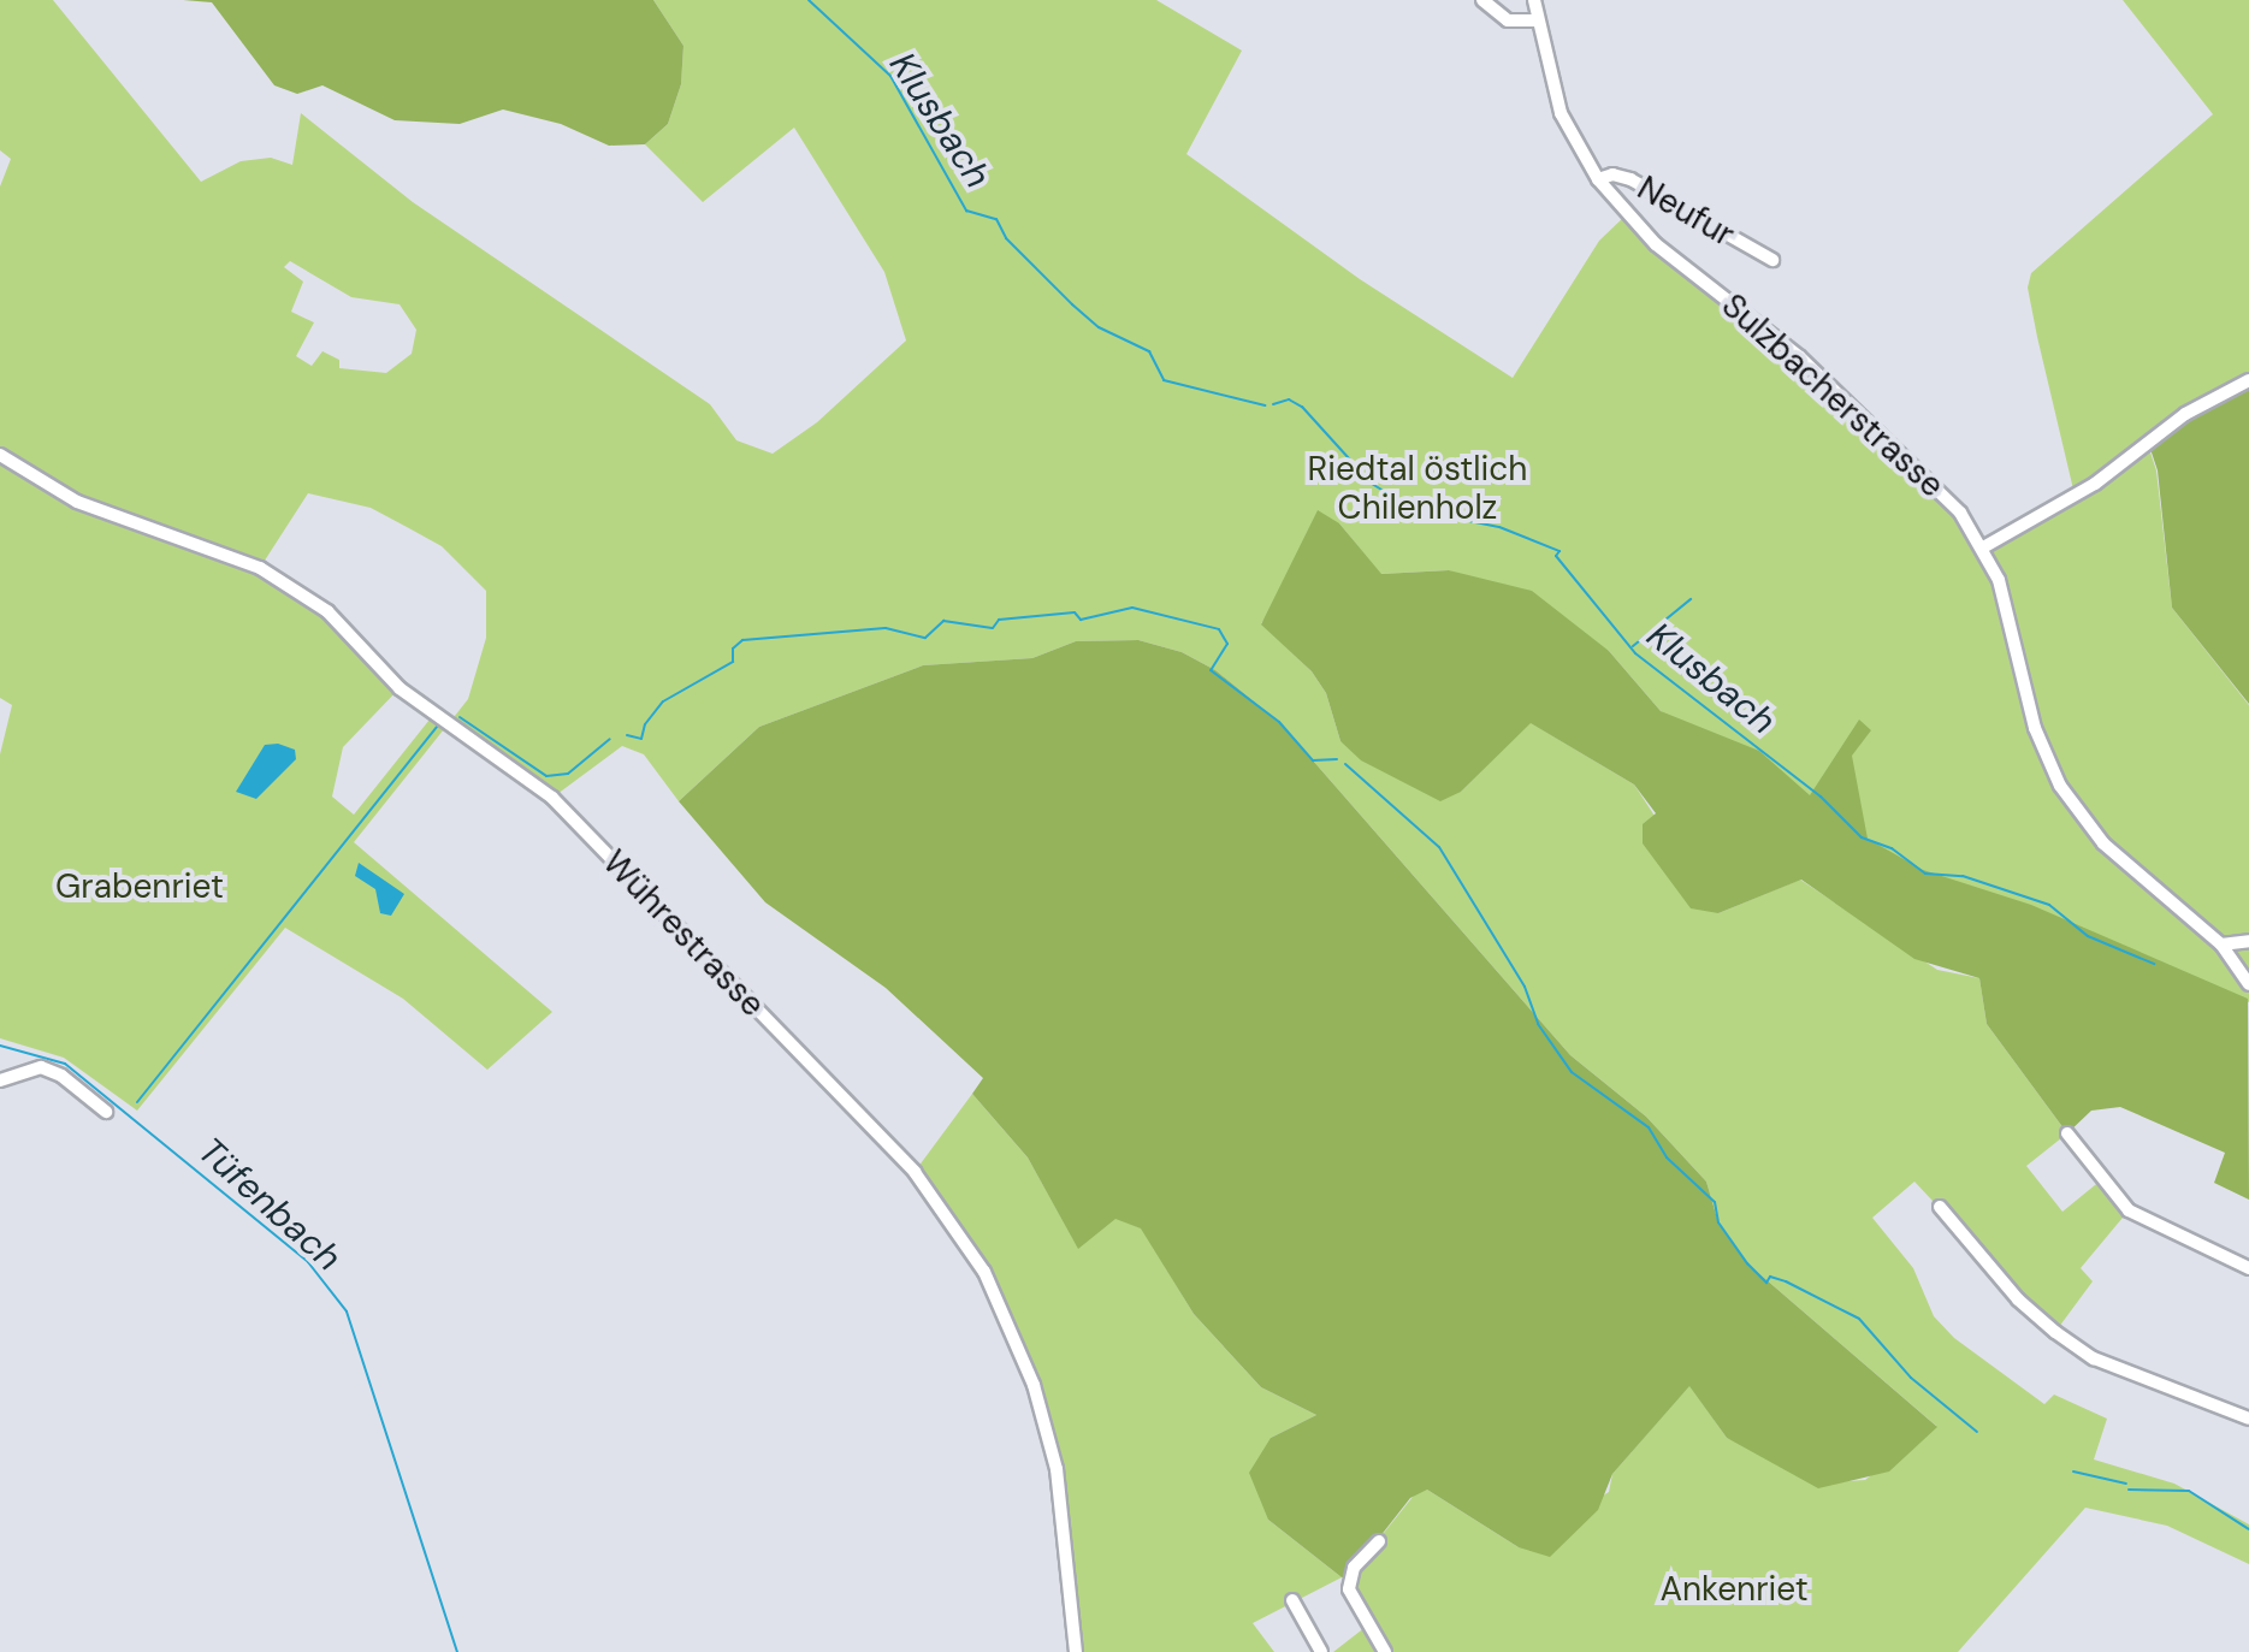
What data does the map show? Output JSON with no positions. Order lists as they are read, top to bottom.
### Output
{
  "streets": {
    "street": ["Neufur", "Sulzbacherstrasse", "Wührestrasse"]
  },
  "crossings": [
    ["Neufur", "Sulzbacherstrasse"]
  ],
  "water": ["Klusbach", "Tüfenbach"],
  "parks": ["Riedtal östlich Chilenholz", "Grabenriet", "Ankenriet"]
}
